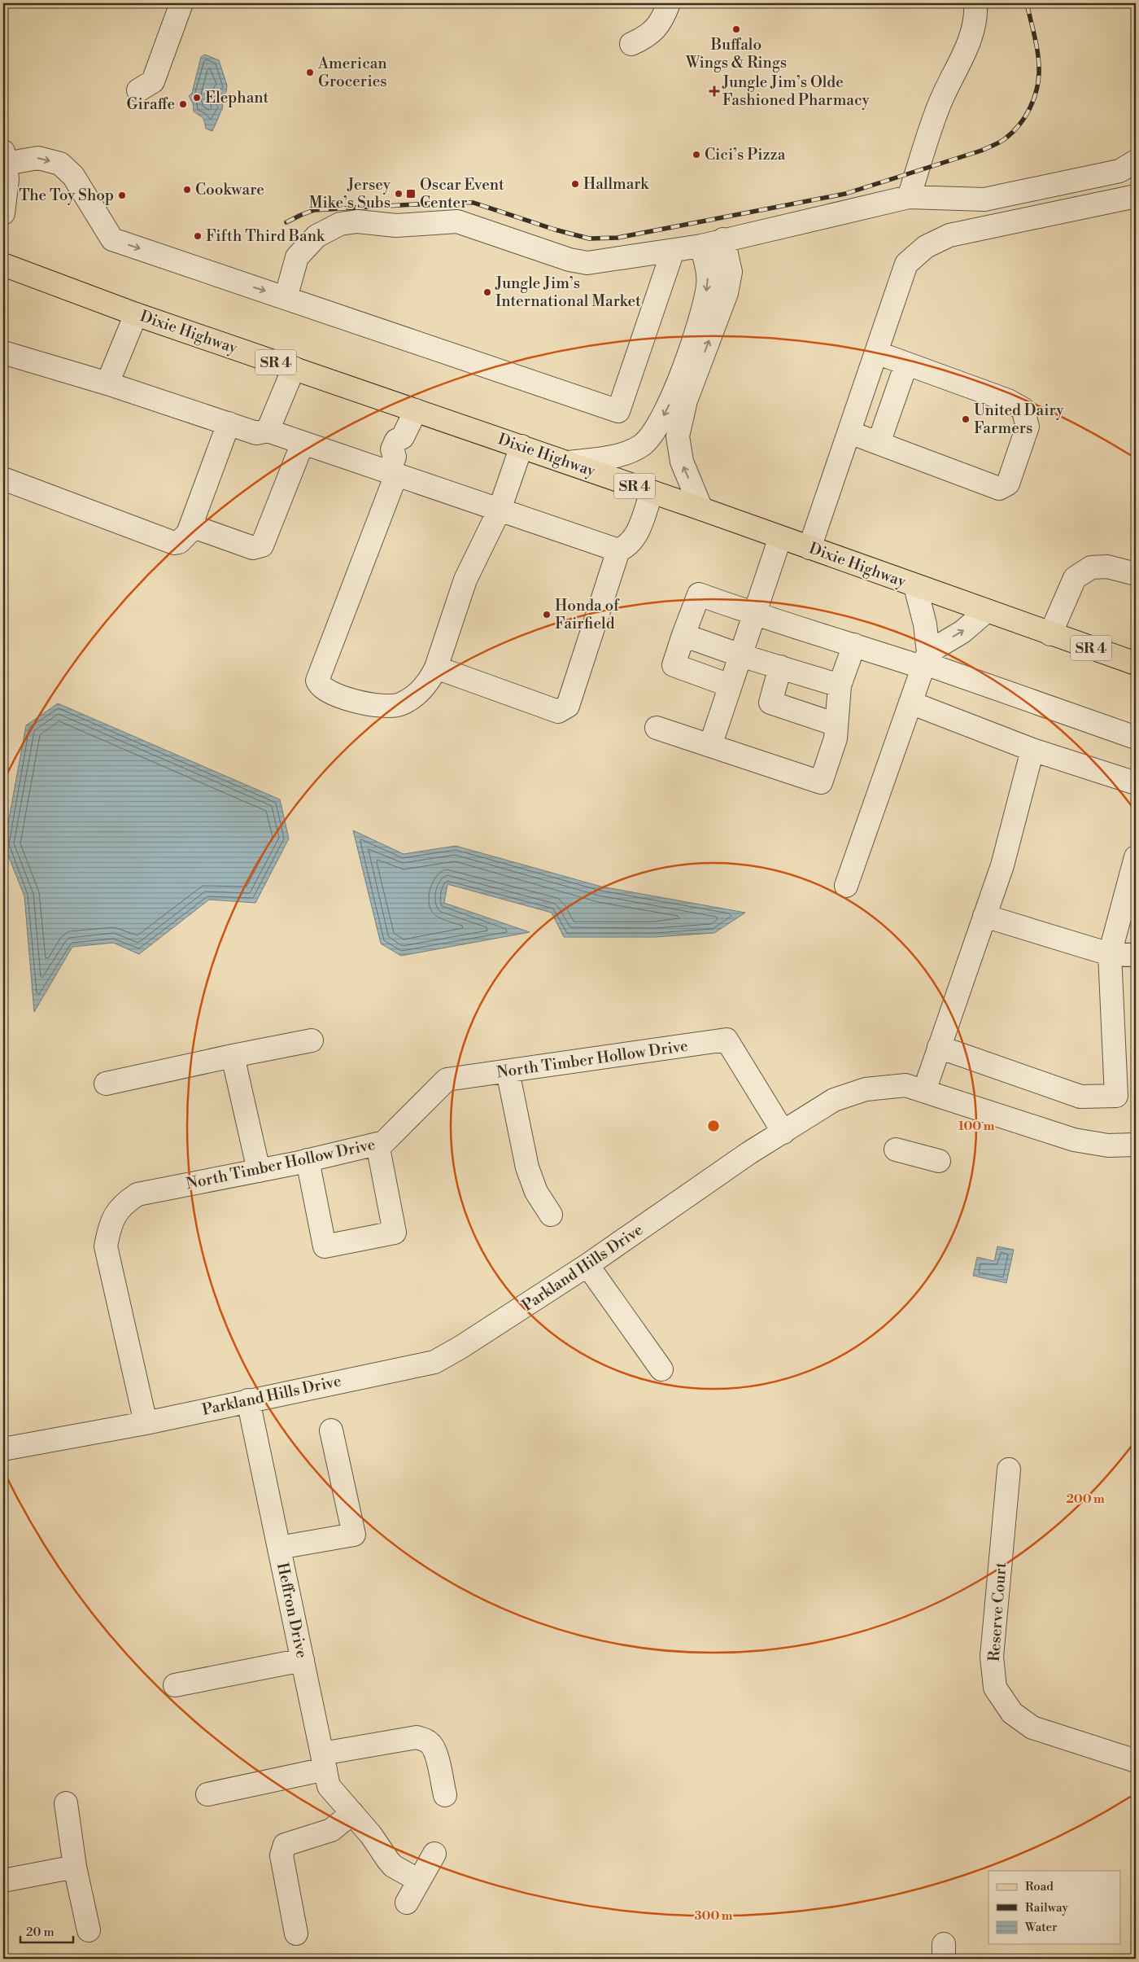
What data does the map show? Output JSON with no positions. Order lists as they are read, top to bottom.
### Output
{
  "streets": {
    "main road": ["Dixie Highway", "SR 4"],
    "street": [
      "North Timber Hollow Drive",
      "Parkland Hills Drive",
      "Heffron Drive",
      "Reserve Court"
    ]
  },
  "crossings": [
    ["North Timber Hollow Drive", "Parkland Hills Drive"],
    ["Parkland Hills Drive", "Heffron Drive"]
  ],
  "places": {
    "other": [
      "Buffalo Wings & Rings",
      "American Groceries",
      "Elephant",
      "Giraffe",
      "Cici’s Pizza",
      "Hallmark",
      "Cookware",
      "Jersey Mike’s Subs",
      "The Toy Shop",
      "Fifth Third Bank",
      "Jungle Jim’s International Market",
      "United Dairy Farmers",
      "Honda of Fairfield"
    ],
    "health": ["Jungle Jim’s Olde Fashioned Pharmacy"],
    "transit": ["Oscar Event Center"]
  },
  "legend": ["Road", "Railway", "Water"],
  "scale_bar": "20 m",
  "rings": ["100 m", "200 m", "300 m"]
}
